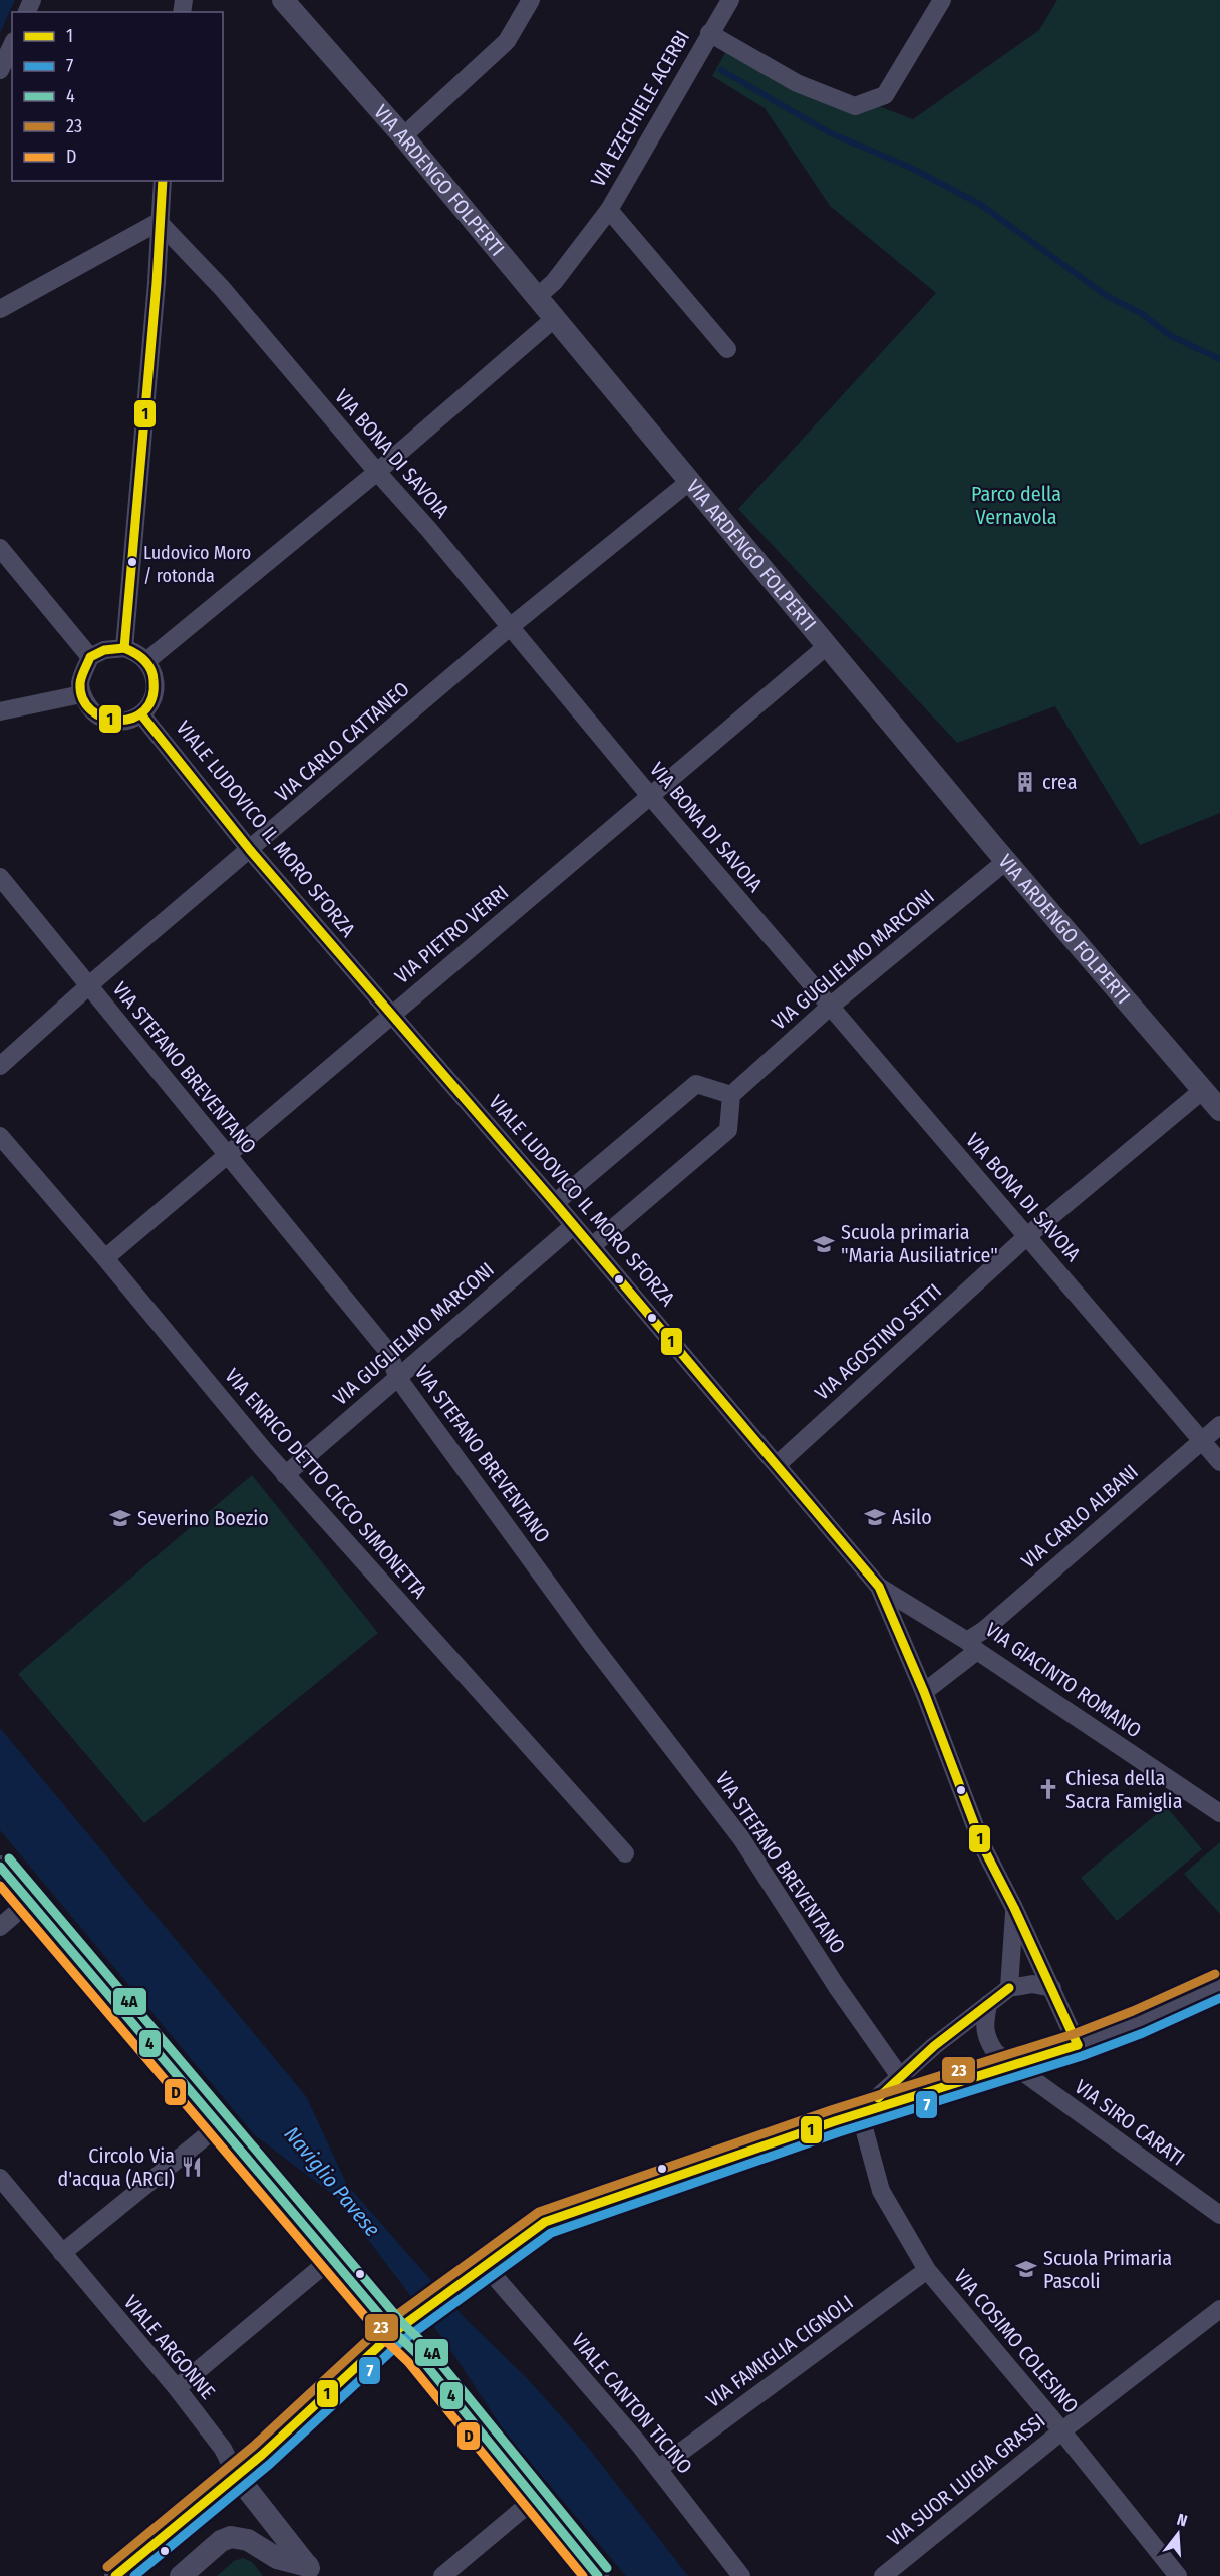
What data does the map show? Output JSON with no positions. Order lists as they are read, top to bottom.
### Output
{
  "streets": {
    "street": [
      "VIA EZECHIELE ACERBI",
      "VIA ARDENGO FOLPERTI",
      "VIA BONA DI SAVOIA",
      "VIA CARLO CATTANEO",
      "VIALE LUDOVICO IL MORO SFORZA",
      "VIA PIETRO VERRI",
      "VIA GUGLIELMO MARCONI",
      "VIA STEFANO BREVENTANO",
      "VIA AGOSTINO SETTI",
      "VIA ENRICO DETTO CICCO SIMONETTA",
      "VIA CARLO ALBANI",
      "VIA GIACINTO ROMANO",
      "VIA SIRO CARATI",
      "VIA COSIMO COLESINO",
      "VIALE ARGONNE",
      "VIA FAMIGLIA CIGNOLI",
      "VIALE CANTON TICINO",
      "VIA SUOR LUIGIA GRASSI"
    ]
  },
  "crossings": [
    ["VIA EZECHIELE ACERBI", "VIA ARDENGO FOLPERTI"],
    ["VIA ARDENGO FOLPERTI", "VIA CARLO CATTANEO"],
    ["VIA ARDENGO FOLPERTI", "VIA PIETRO VERRI"],
    ["VIA ARDENGO FOLPERTI", "VIA GUGLIELMO MARCONI"],
    ["VIA ARDENGO FOLPERTI", "VIA AGOSTINO SETTI"],
    ["VIA BONA DI SAVOIA", "VIA CARLO CATTANEO"],
    ["VIA BONA DI SAVOIA", "VIA PIETRO VERRI"],
    ["VIA BONA DI SAVOIA", "VIA GUGLIELMO MARCONI"],
    ["VIA BONA DI SAVOIA", "VIA AGOSTINO SETTI"],
    ["VIA BONA DI SAVOIA", "VIA CARLO ALBANI"],
    ["VIA CARLO CATTANEO", "VIALE LUDOVICO IL MORO SFORZA"],
    ["VIA CARLO CATTANEO", "VIA STEFANO BREVENTANO"],
    ["VIALE LUDOVICO IL MORO SFORZA", "VIA PIETRO VERRI"],
    ["VIALE LUDOVICO IL MORO SFORZA", "VIA GUGLIELMO MARCONI"],
    ["VIALE LUDOVICO IL MORO SFORZA", "VIA AGOSTINO SETTI"],
    ["VIALE LUDOVICO IL MORO SFORZA", "VIA CARLO ALBANI"],
    ["VIALE LUDOVICO IL MORO SFORZA", "VIA GIACINTO ROMANO"],
    ["VIALE LUDOVICO IL MORO SFORZA", "VIA SIRO CARATI"],
    ["VIA PIETRO VERRI", "VIA STEFANO BREVENTANO"],
    ["VIA PIETRO VERRI", "VIA ENRICO DETTO CICCO SIMONETTA"],
    ["VIA GUGLIELMO MARCONI", "VIA STEFANO BREVENTANO"],
    ["VIA GUGLIELMO MARCONI", "VIA ENRICO DETTO CICCO SIMONETTA"],
    ["VIA CARLO ALBANI", "VIA GIACINTO ROMANO"],
    ["VIA COSIMO COLESINO", "VIA FAMIGLIA CIGNOLI"],
    ["VIA COSIMO COLESINO", "VIA SUOR LUIGIA GRASSI"],
    ["VIA FAMIGLIA CIGNOLI", "VIALE CANTON TICINO"]
  ],
  "water": ["Naviglio Pavese"],
  "parks": ["Parco della Vernavola"],
  "places": {
    "other": ["Ludovico Moro / rotonda"],
    "building": ["crea"],
    "school or university": [
      "Scuola primaria \"Maria Ausiliatrice\"",
      "Asilo",
      "Severino Boezio",
      "Scuola Primaria Pascoli"
    ],
    "church": ["Chiesa della Sacra Famiglia"],
    "restaurant": ["Circolo Via d'acqua (ARCI)"]
  },
  "lines": [
    "transit line 1",
    "transit line 4A",
    "transit line 4",
    "transit line D",
    "transit line 23",
    "transit line 7"
  ],
  "legend": [
    "1",
    "7",
    "4",
    "23",
    "D"
  ],
  "north": "top"
}
